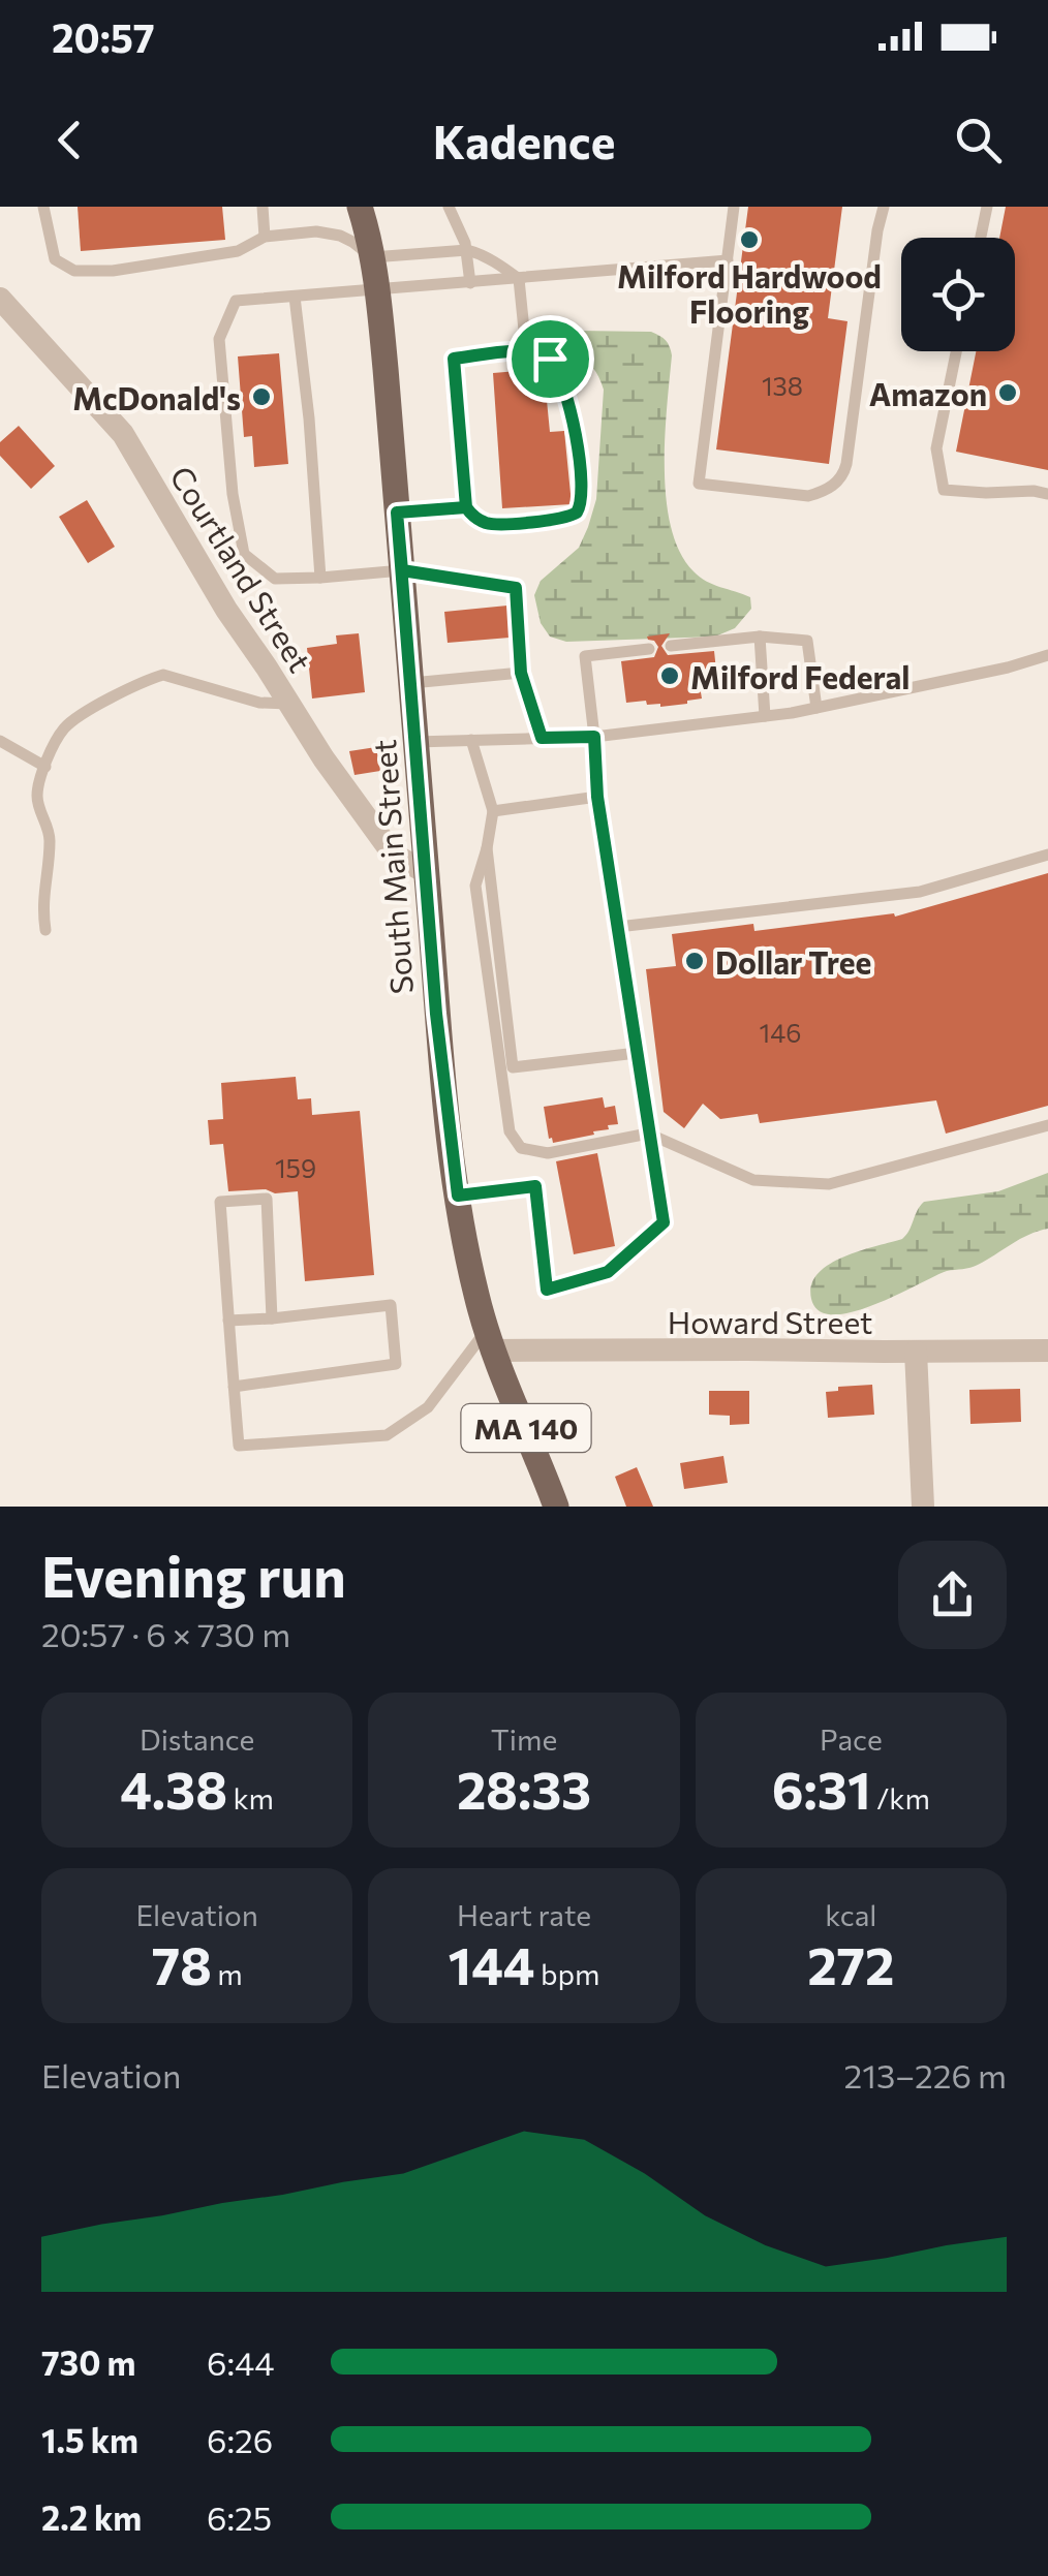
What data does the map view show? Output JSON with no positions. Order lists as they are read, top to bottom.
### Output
{
  "streets": {
    "main road": ["South Main Street", "MA 140"],
    "street": ["Courtland Street", "Howard Street"]
  },
  "crossings": [
    ["Courtland Street", "South Main Street"],
    ["South Main Street", "Howard Street"]
  ],
  "places": [
    "Milford Hardwood Flooring",
    "Amazon",
    "McDonald's",
    "Milford Federal",
    "Dollar Tree"
  ],
  "house_numbers": ["138", "146", "159"],
  "page": {
    "status": "20:57",
    "header": "Kadence",
    "heading": ["Evening run", "20:57 · 6 × 730 m"],
    "stats": [
      ["Distance", "4.38 km"],
      ["Time", "28:33"],
      ["Pace", "6:31 /km"],
      ["Elevation", "78 m"],
      ["Heart rate", "144 bpm"],
      ["kcal", "272"]
    ],
    "chart": ["Elevation", "213–226 m"],
    "list": [
      {
        "name": "730 m",
        "note": "6:44"
      },
      {
        "name": "1.5 km",
        "note": "6:26"
      },
      {
        "name": "2.2 km",
        "note": "6:25"
      }
    ]
  }
}
